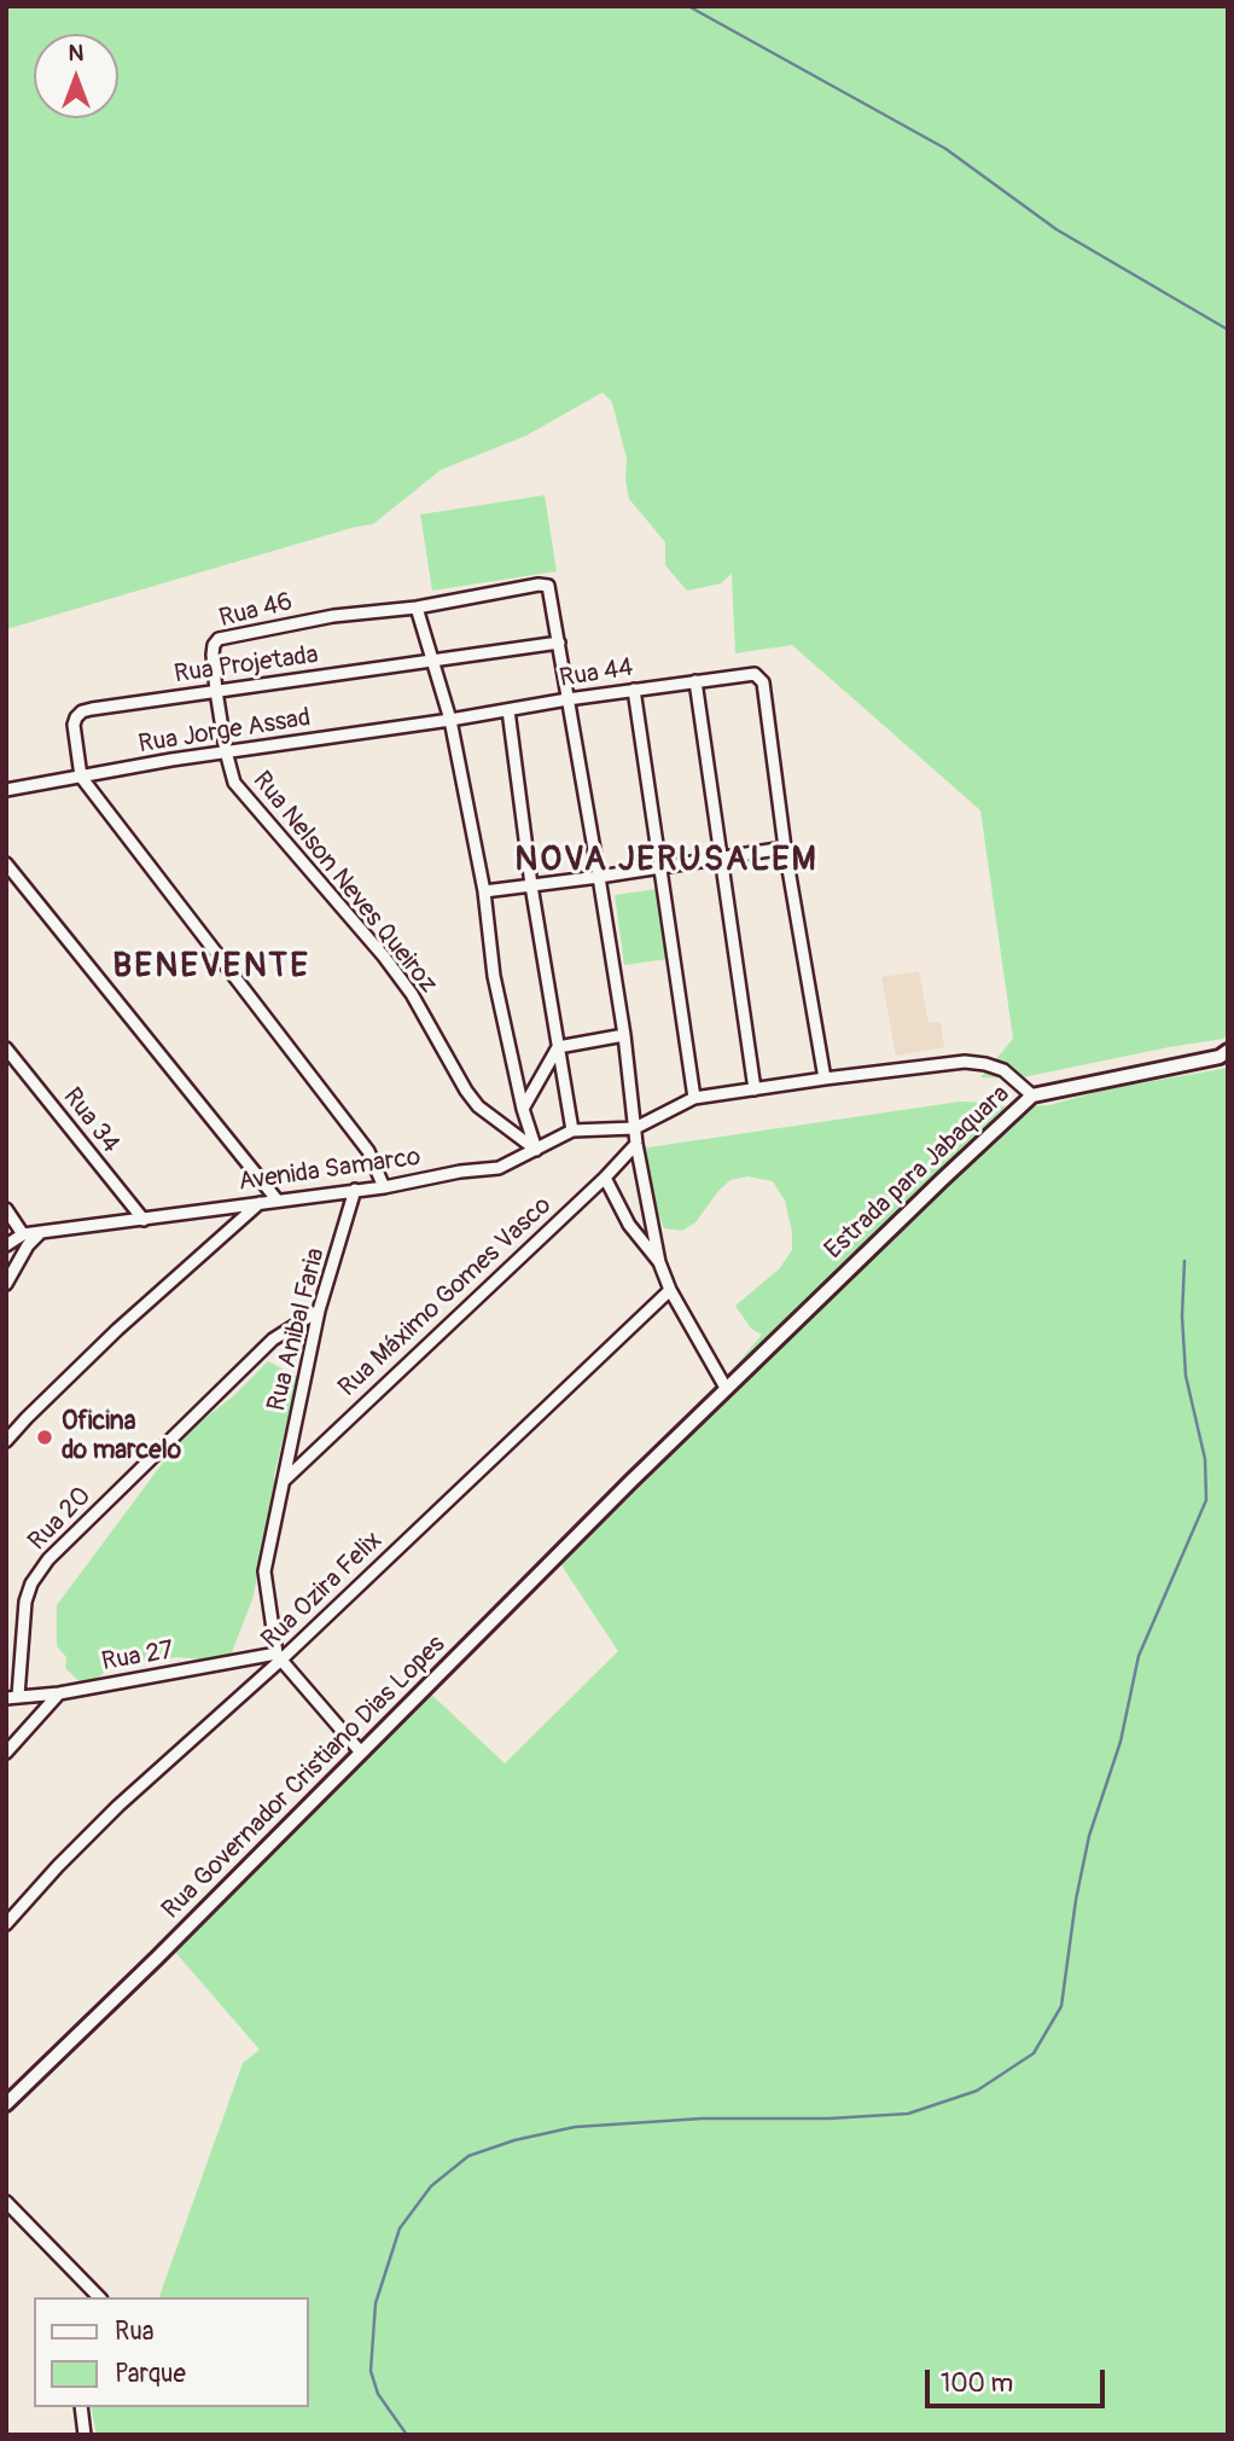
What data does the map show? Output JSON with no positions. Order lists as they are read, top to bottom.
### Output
{
  "streets": {
    "street": [
      "Rua 46",
      "Rua Projetada",
      "Rua 44",
      "Rua Jorge Assad",
      "Rua Nelson Neves Queiroz",
      "Rua 34",
      "Avenida Samarco",
      "Estrada para Jabaquara",
      "Rua Máximo Gomes Vasco",
      "Rua Anibal Faria",
      "Rua 20",
      "Rua Ozira Felix",
      "Rua 27",
      "Rua Governador Cristiano Dias Lopes"
    ]
  },
  "crossings": [
    ["Rua 46", "Rua Projetada"],
    ["Rua 46", "Rua Jorge Assad"],
    ["Rua 46", "Rua Nelson Neves Queiroz"],
    ["Rua Projetada", "Rua Jorge Assad"],
    ["Rua 44", "Rua Jorge Assad"],
    ["Rua Jorge Assad", "Rua Nelson Neves Queiroz"],
    ["Rua Nelson Neves Queiroz", "Avenida Samarco"],
    ["Rua 34", "Avenida Samarco"],
    ["Avenida Samarco", "Rua Anibal Faria"],
    ["Estrada para Jabaquara", "Rua Governador Cristiano Dias Lopes"],
    ["Rua Máximo Gomes Vasco", "Rua Anibal Faria"],
    ["Rua Anibal Faria", "Rua 20"],
    ["Rua Anibal Faria", "Rua Ozira Felix"],
    ["Rua Anibal Faria", "Rua 27"],
    ["Rua 20", "Rua 27"],
    ["Rua Ozira Felix", "Rua 27"]
  ],
  "districts": ["NOVA JERUSALEM", "BENEVENTE"],
  "places": ["Oficina do marcelo"],
  "legend": ["Rua", "Parque"],
  "scale_bar": "100 m",
  "north": "top"
}
